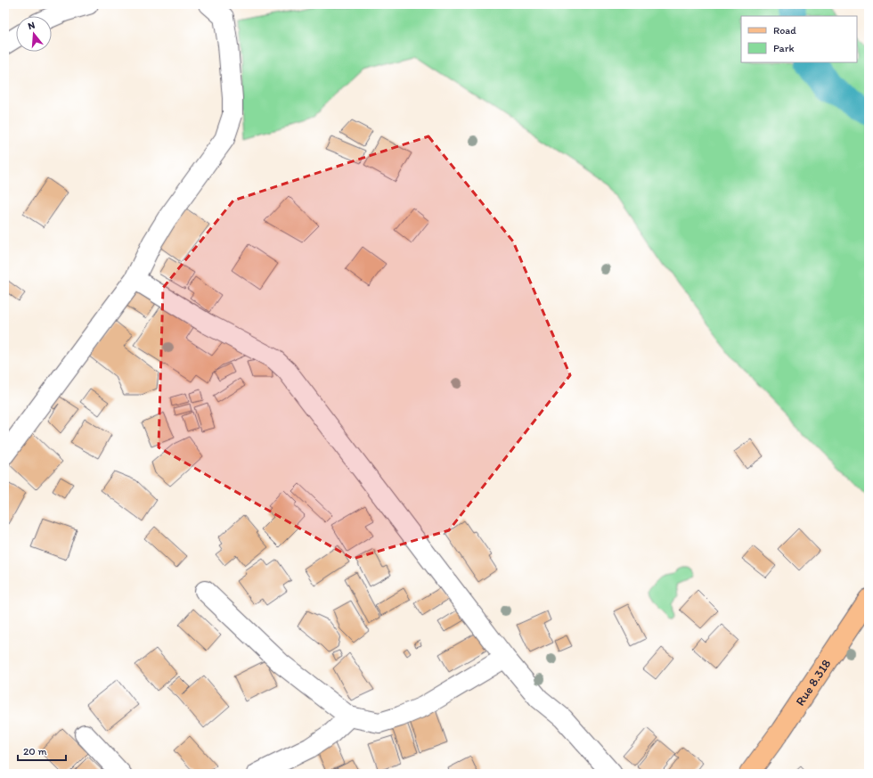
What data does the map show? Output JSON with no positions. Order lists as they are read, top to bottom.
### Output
{
  "streets": {
    "main road": ["Rue 8.318"]
  },
  "legend": ["Road", "Park"],
  "scale_bar": "20 m",
  "north": "top"
}
